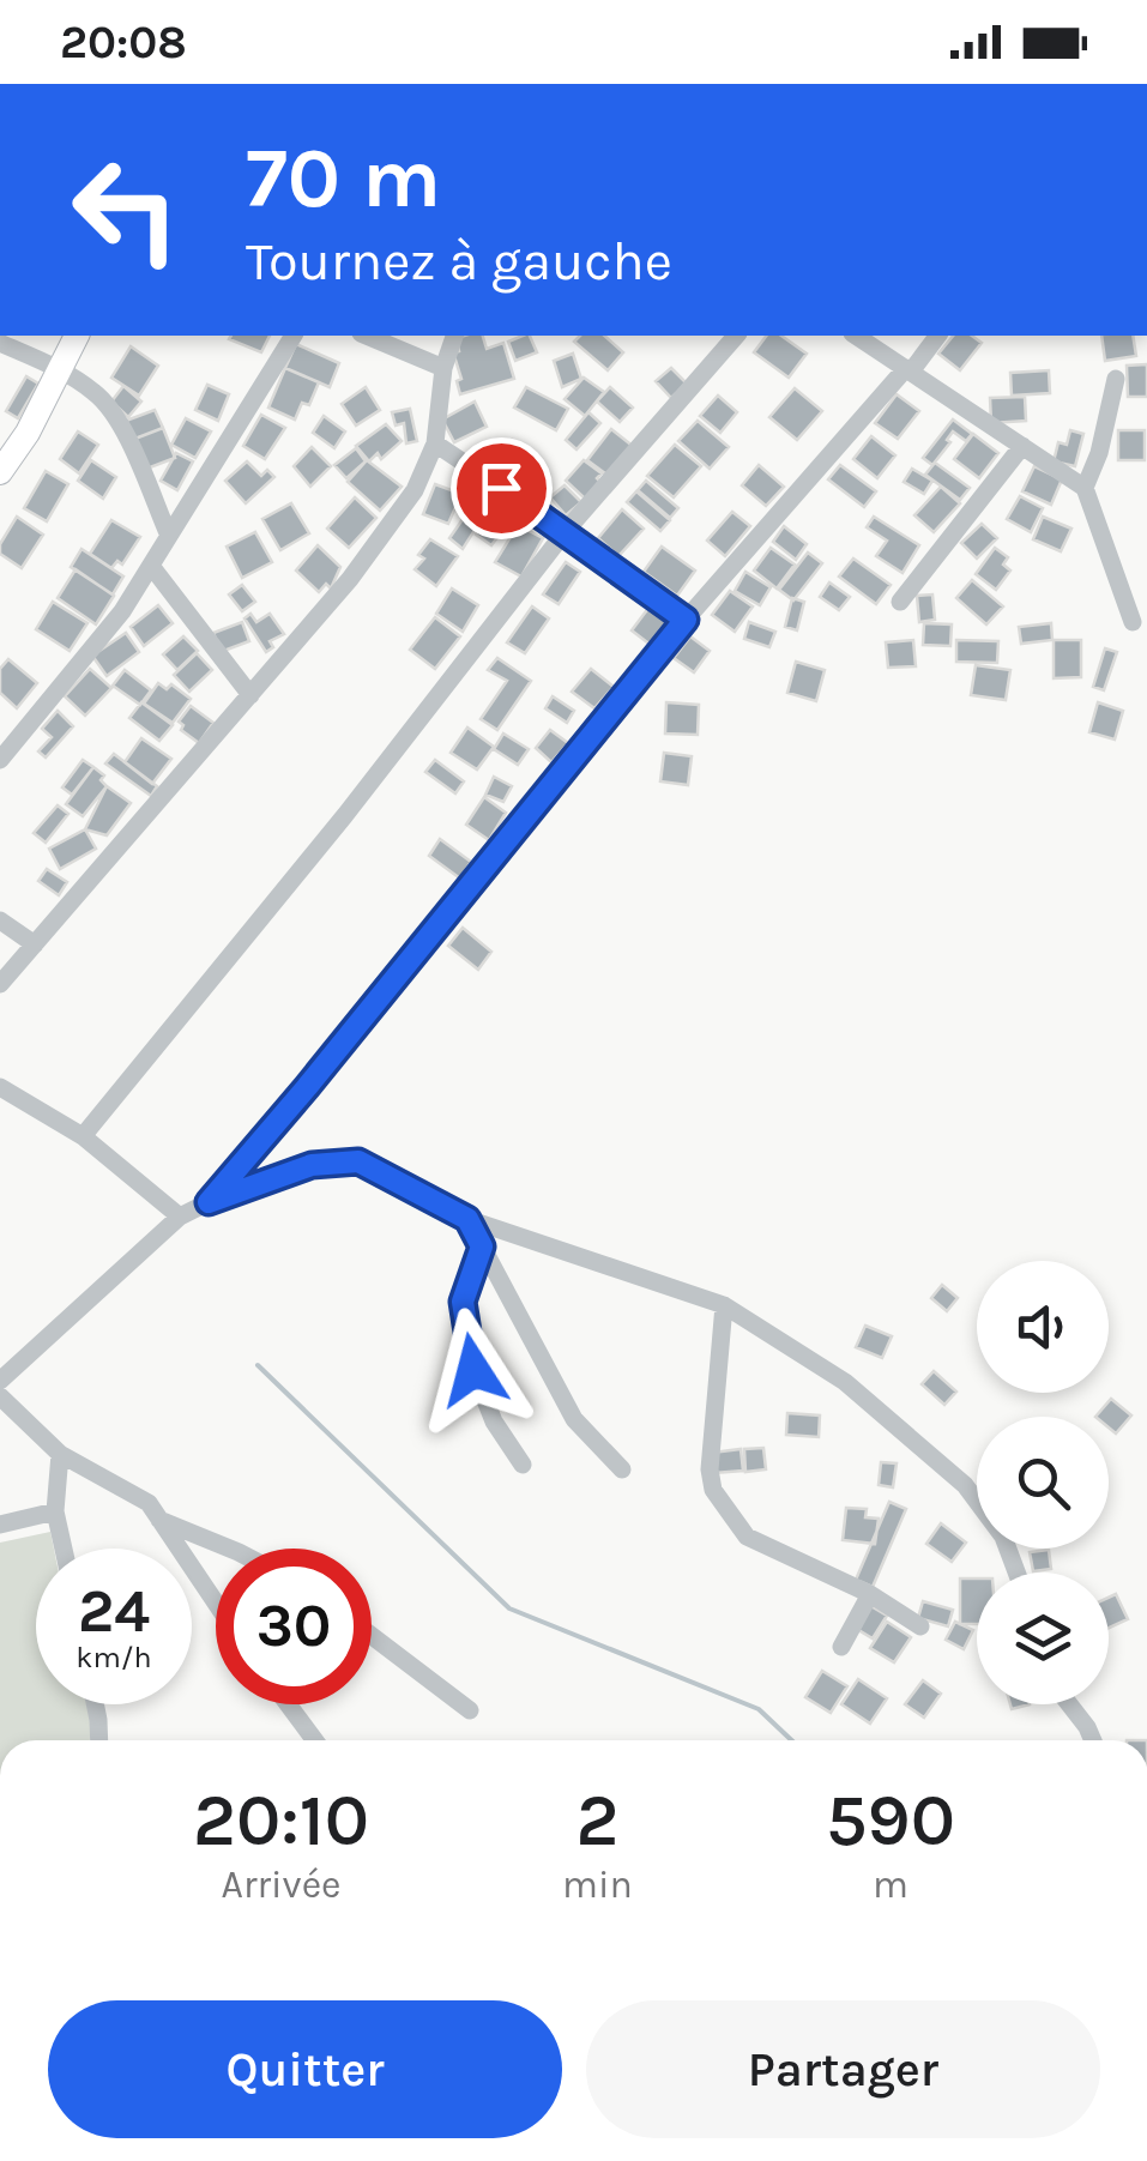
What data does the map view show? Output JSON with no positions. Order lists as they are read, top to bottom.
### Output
{
  "page": {
    "status": "20:08",
    "turn": ["70 m", "Tournez à gauche"],
    "speed": "24 km/h",
    "limit": "30",
    "eta": [
      "20:10",
      "Arrivée",
      "2",
      "min",
      "590",
      "m"
    ],
    "buttons": ["Quitter", "Partager"]
  }
}
